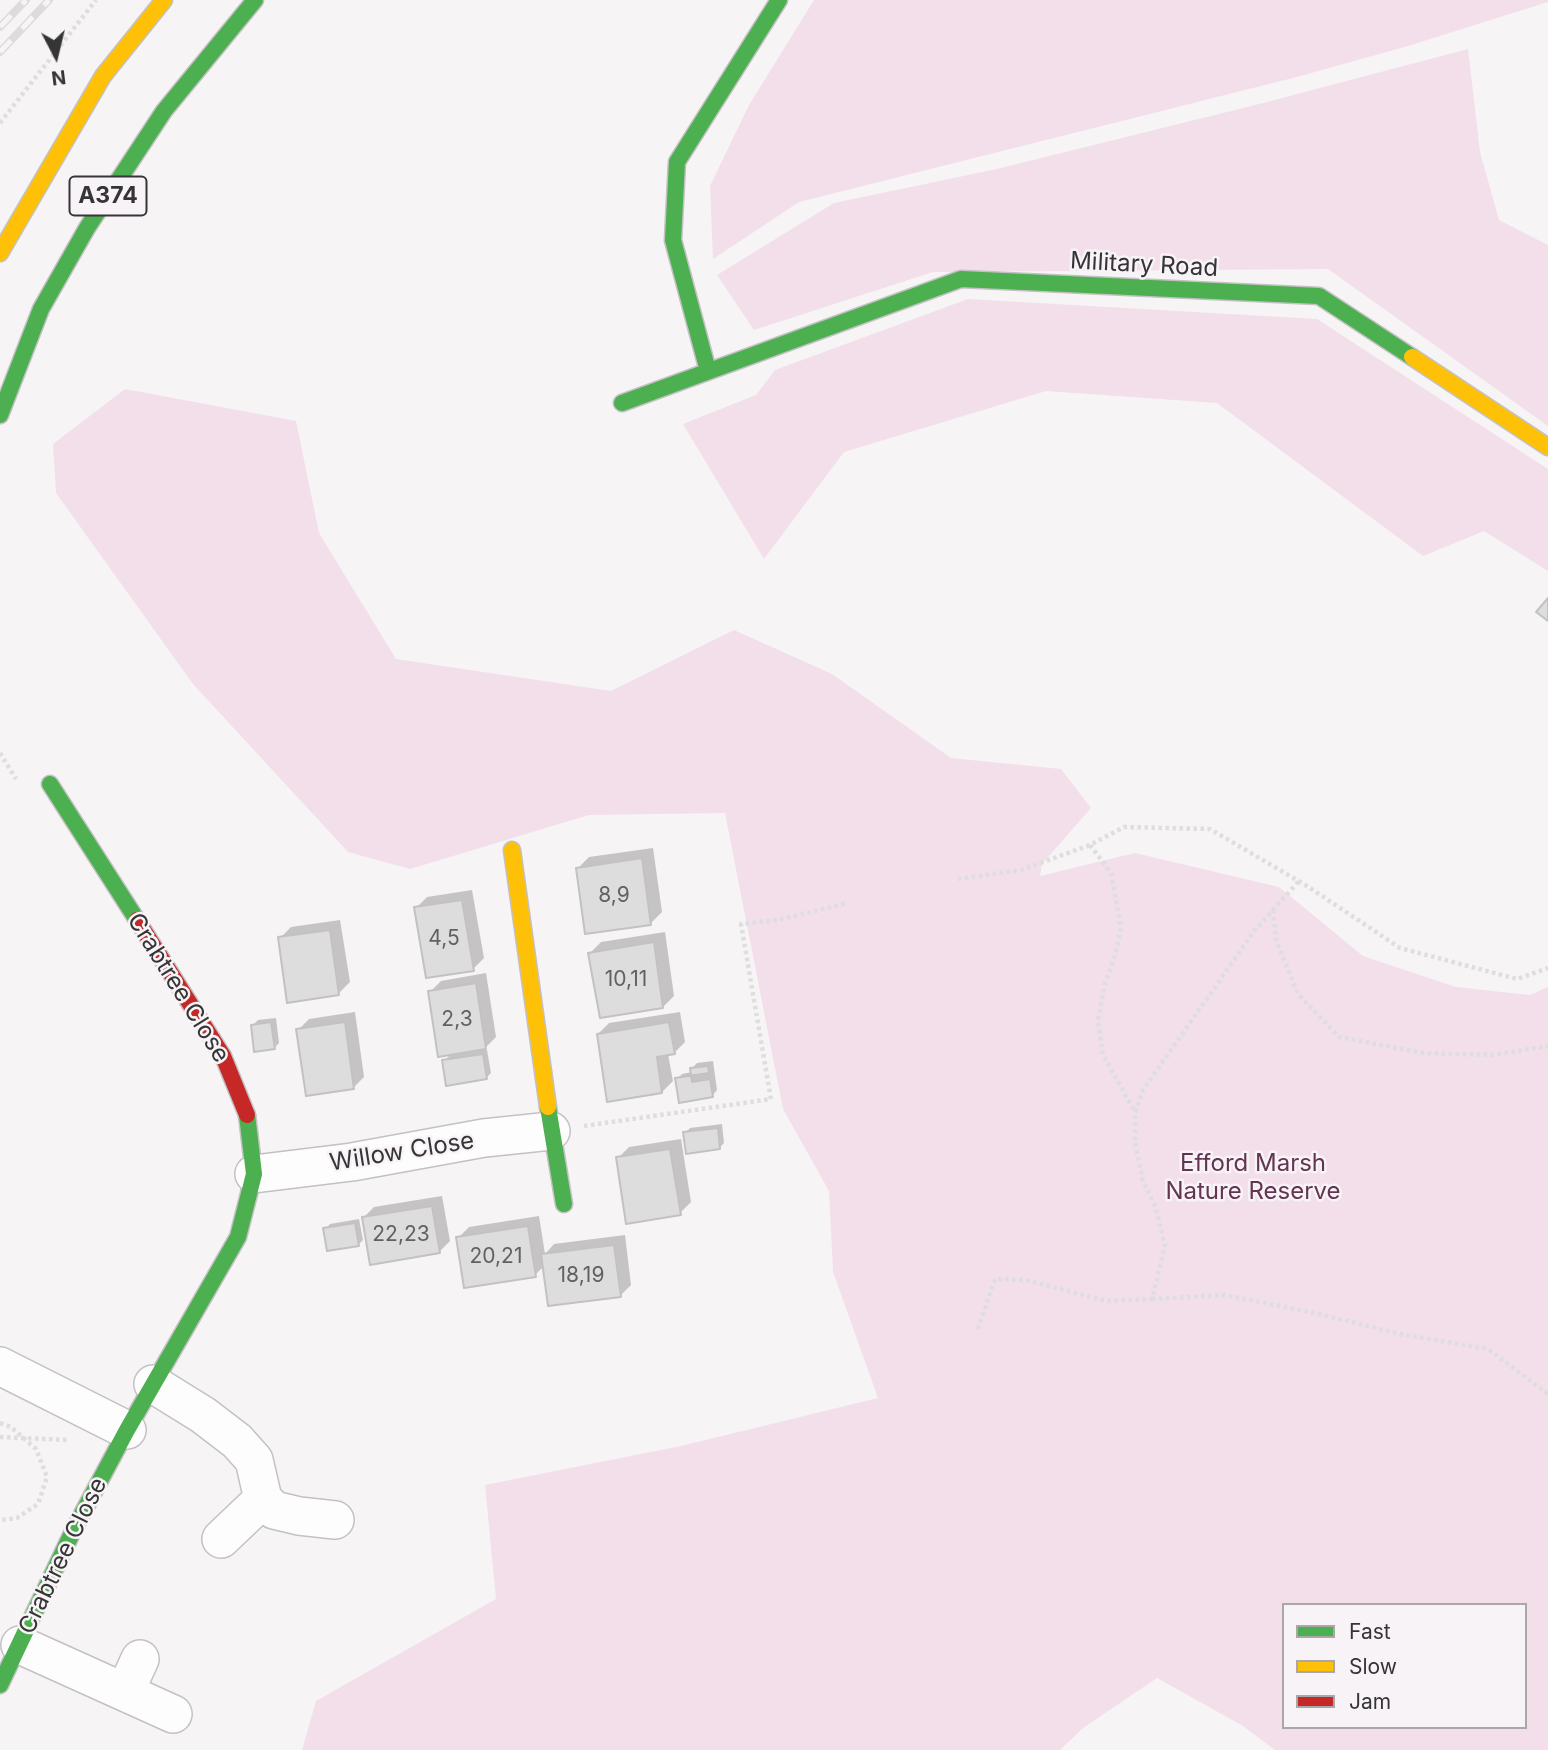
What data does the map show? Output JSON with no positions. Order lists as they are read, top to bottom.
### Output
{
  "streets": {
    "street": [
      "A374",
      "Military Road",
      "Crabtree Close",
      "Willow Close"
    ]
  },
  "crossings": [
    ["Crabtree Close", "Willow Close"]
  ],
  "parks": ["Efford Marsh Nature Reserve"],
  "house_numbers": [
    "8,9",
    "4,5",
    "10,11",
    "2,3",
    "22,23",
    "20,21",
    "18,19"
  ],
  "legend": ["Fast", "Slow", "Jam"],
  "north": "bottom"
}
